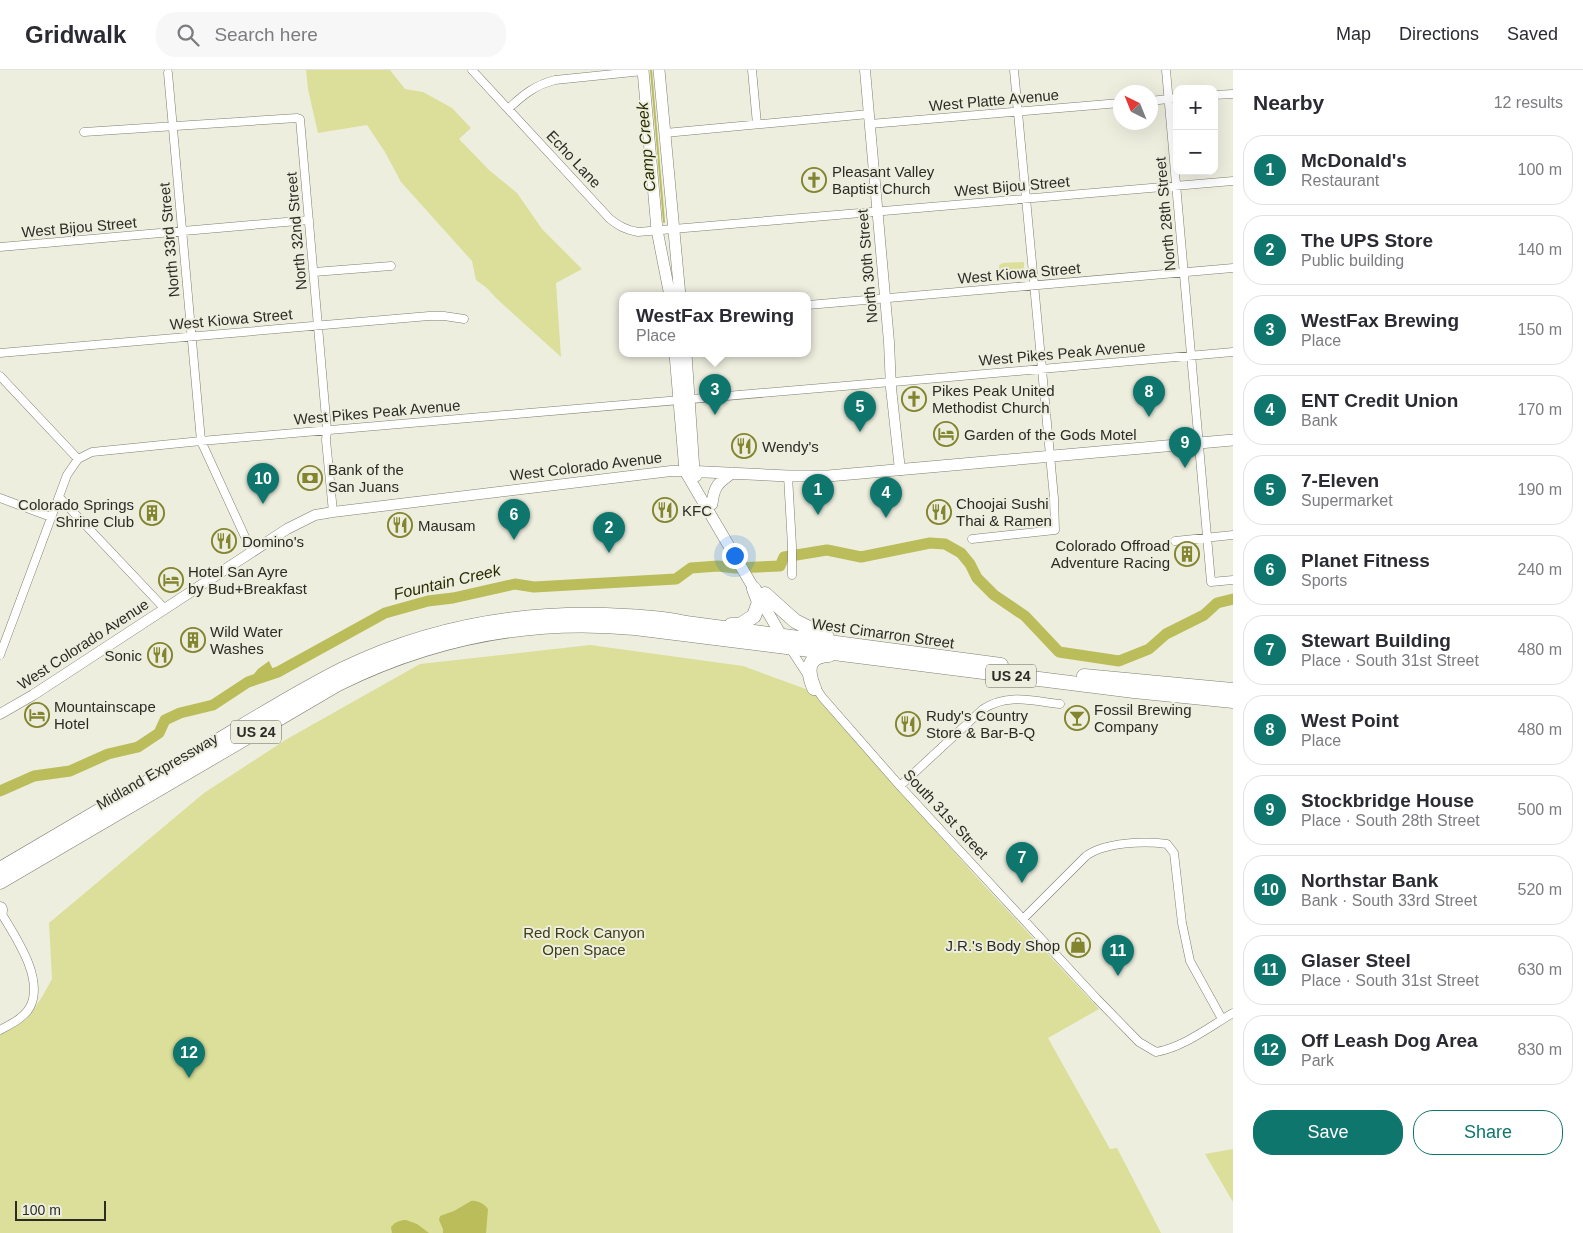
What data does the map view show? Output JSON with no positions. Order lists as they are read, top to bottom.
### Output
{
  "streets": {
    "highway": ["West Cimarron Street", "US 24", "Midland Expressway"],
    "main road": ["North 30th Street", "West Colorado Avenue", "South 31st Street"],
    "street": [
      "West Platte Avenue",
      "Echo Lane",
      "West Bijou Street",
      "North 28th Street",
      "North 32nd Street",
      "North 33rd Street",
      "West Kiowa Street",
      "West Pikes Peak Avenue"
    ]
  },
  "crossings": [
    ["West Platte Avenue", "North 30th Street"],
    ["Echo Lane", "West Bijou Street"],
    ["West Bijou Street", "North 28th Street"],
    ["West Bijou Street", "North 32nd Street"],
    ["West Bijou Street", "North 33rd Street"],
    ["West Bijou Street", "North 30th Street"],
    ["North 28th Street", "West Kiowa Street"],
    ["North 28th Street", "West Pikes Peak Avenue"],
    ["North 28th Street", "West Colorado Avenue"],
    ["North 32nd Street", "North 33rd Street"],
    ["North 32nd Street", "West Kiowa Street"],
    ["North 32nd Street", "West Pikes Peak Avenue"],
    ["North 32nd Street", "West Colorado Avenue"],
    ["North 33rd Street", "West Kiowa Street"],
    ["North 33rd Street", "West Pikes Peak Avenue"],
    ["North 33rd Street", "West Colorado Avenue"],
    ["North 30th Street", "West Kiowa Street"],
    ["North 30th Street", "West Pikes Peak Avenue"],
    ["North 30th Street", "West Colorado Avenue"],
    ["West Pikes Peak Avenue", "South 31st Street"],
    ["West Colorado Avenue", "South 31st Street"],
    ["West Cimarron Street", "Midland Expressway"],
    ["West Cimarron Street", "South 31st Street"]
  ],
  "water": ["Camp Creek", "Fountain Creek"],
  "parks": ["Red Rock Canyon Open Space"],
  "places": {
    "church": ["Pleasant Valley Baptist Church", "Pikes Peak United Methodist Church"],
    "hotel": ["Garden of the Gods Motel", "Hotel San Ayre by Bud+Breakfast", "Mountainscape Hotel"],
    "restaurant": [
      "Wendy's",
      "KFC",
      "Choojai Sushi Thai & Ramen",
      "Mausam",
      "Domino's",
      "Sonic",
      "Rudy's Country Store & Bar-B-Q"
    ],
    "bank": ["Bank of the San Juans"],
    "building": ["Colorado Springs Shrine Club", "Colorado Offroad Adventure Racing", "Wild Water Washes"],
    "bar": ["Fossil Brewing Company"],
    "shop": ["J.R.'s Body Shop"]
  },
  "scale_bar": "100 m",
  "north": "top left",
  "page": {
    "header": "Gridwalk",
    "search": "Search here",
    "nav": ["Map", "Directions", "Saved"],
    "heading": ["Nearby", "12 results"],
    "map_buttons": ["+", "−"],
    "list": [
      {
        "mark": "1",
        "name": "McDonald's",
        "note": "Restaurant",
        "value": "100 m"
      },
      {
        "mark": "2",
        "name": "The UPS Store",
        "note": "Public building",
        "value": "140 m"
      },
      {
        "mark": "3",
        "name": "WestFax Brewing",
        "note": "Place",
        "value": "150 m"
      },
      {
        "mark": "4",
        "name": "ENT Credit Union",
        "note": "Bank",
        "value": "170 m"
      },
      {
        "mark": "5",
        "name": "7-Eleven",
        "note": "Supermarket",
        "value": "190 m"
      },
      {
        "mark": "6",
        "name": "Planet Fitness",
        "note": "Sports",
        "value": "240 m"
      },
      {
        "mark": "7",
        "name": "Stewart Building",
        "note": "Place · South 31st Street",
        "value": "480 m"
      },
      {
        "mark": "8",
        "name": "West Point",
        "note": "Place",
        "value": "480 m"
      },
      {
        "mark": "9",
        "name": "Stockbridge House",
        "note": "Place · South 28th Street",
        "value": "500 m"
      },
      {
        "mark": "10",
        "name": "Northstar Bank",
        "note": "Bank · South 33rd Street",
        "value": "520 m"
      },
      {
        "mark": "11",
        "name": "Glaser Steel",
        "note": "Place · South 31st Street",
        "value": "630 m"
      },
      {
        "mark": "12",
        "name": "Off Leash Dog Area",
        "note": "Park",
        "value": "830 m"
      }
    ],
    "popup": ["WestFax Brewing", "Place"],
    "pins": [
      "3",
      "8",
      "5",
      "9",
      "10",
      "1",
      "4",
      "6",
      "2",
      "7",
      "11",
      "12"
    ],
    "buttons": ["Save", "Share"],
    "scale": "100 m"
  }
}
